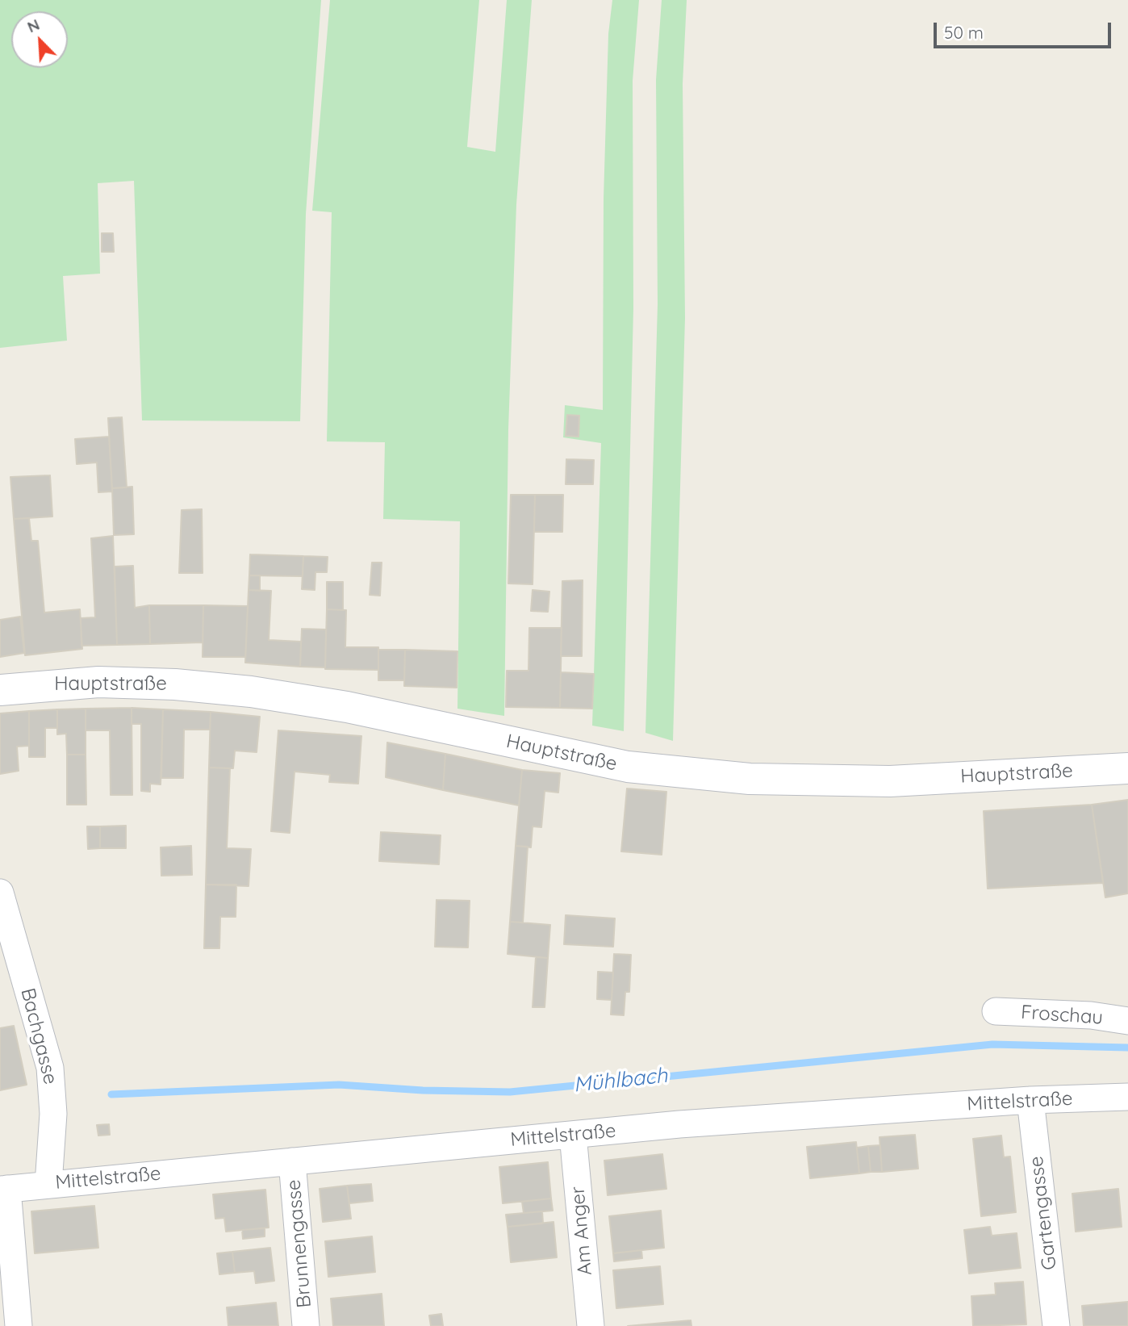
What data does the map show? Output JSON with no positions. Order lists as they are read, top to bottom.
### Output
{
  "streets": {
    "main road": ["Hauptstraße"],
    "street": [
      "Froschau",
      "Bachgasse",
      "Mittelstraße",
      "Gartengasse",
      "Am Anger",
      "Brunnengasse"
    ]
  },
  "crossings": [
    ["Bachgasse", "Mittelstraße"],
    ["Mittelstraße", "Gartengasse"],
    ["Mittelstraße", "Am Anger"],
    ["Mittelstraße", "Brunnengasse"]
  ],
  "water": ["Mühlbach"],
  "scale_bar": "50 m",
  "north": "top left"
}
